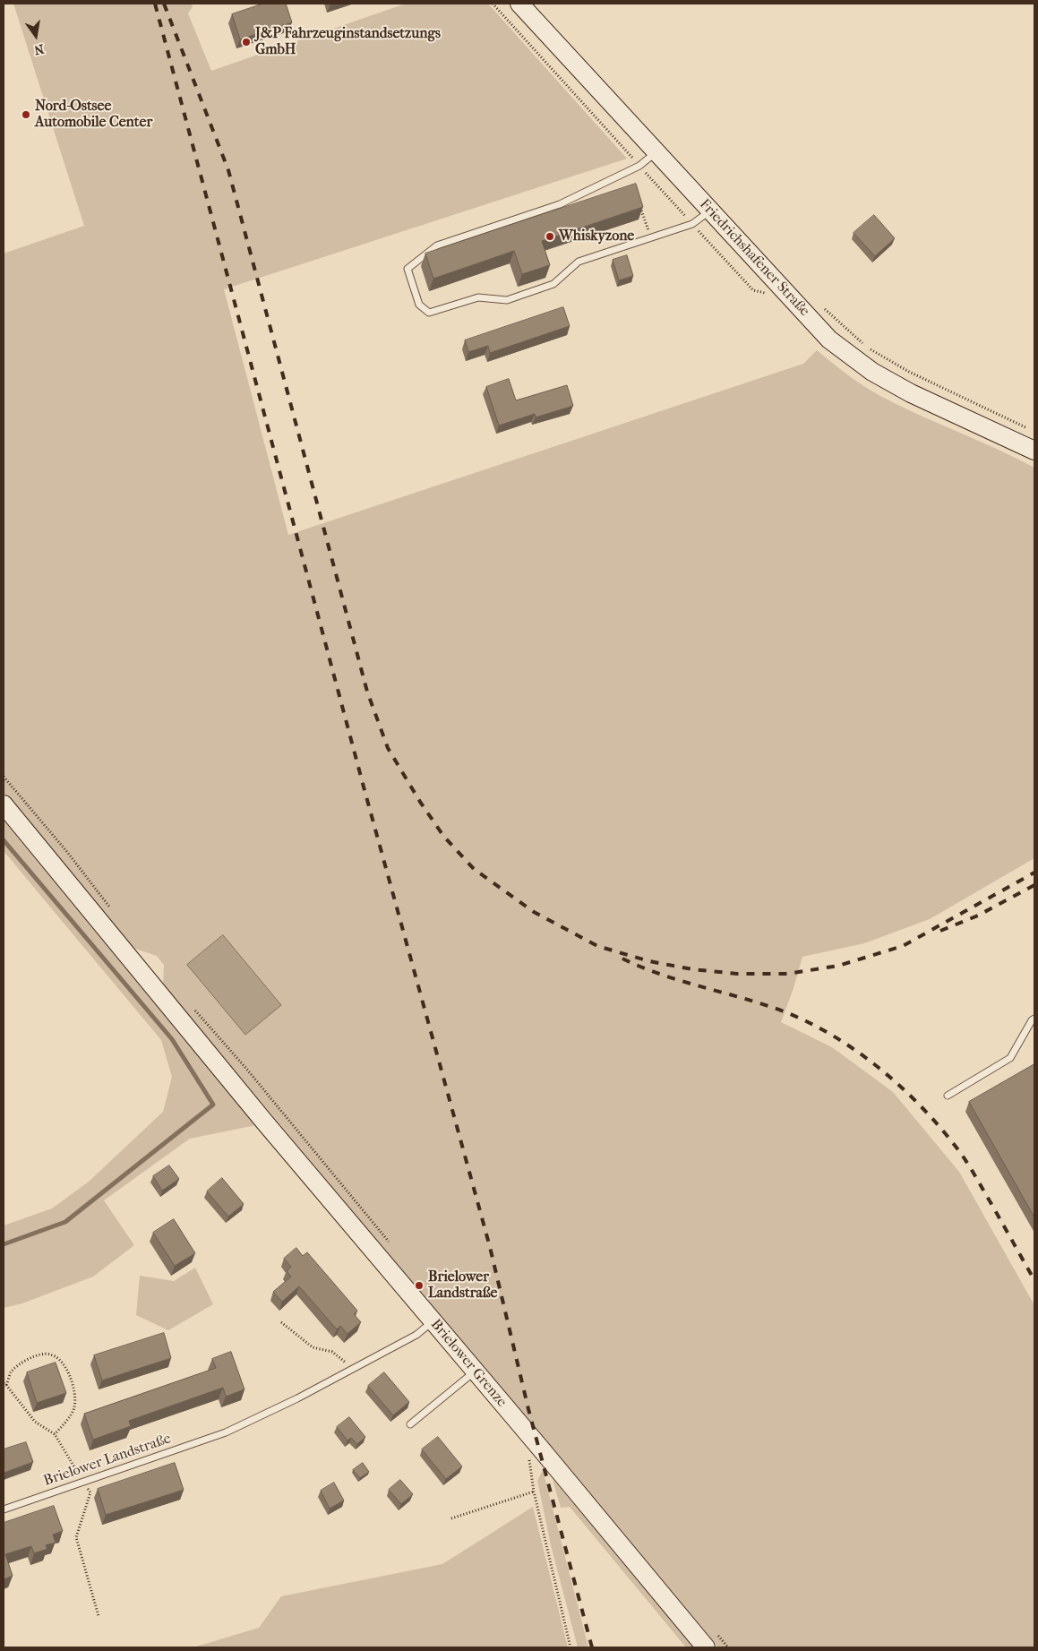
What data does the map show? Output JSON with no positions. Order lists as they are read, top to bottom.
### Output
{
  "streets": {
    "main road": ["Friedrichshafener Straße", "Brielower Grenze"],
    "lane": ["Brielower Landstraße"]
  },
  "crossings": [
    ["Brielower Grenze", "Brielower Landstraße"]
  ],
  "places": [
    "J&P Fahrzeuginstandsetzungs GmbH",
    "Nord-Ostsee Automobile Center",
    "Whiskyzone",
    "Brielower Landstraße"
  ],
  "north": "bottom"
}
